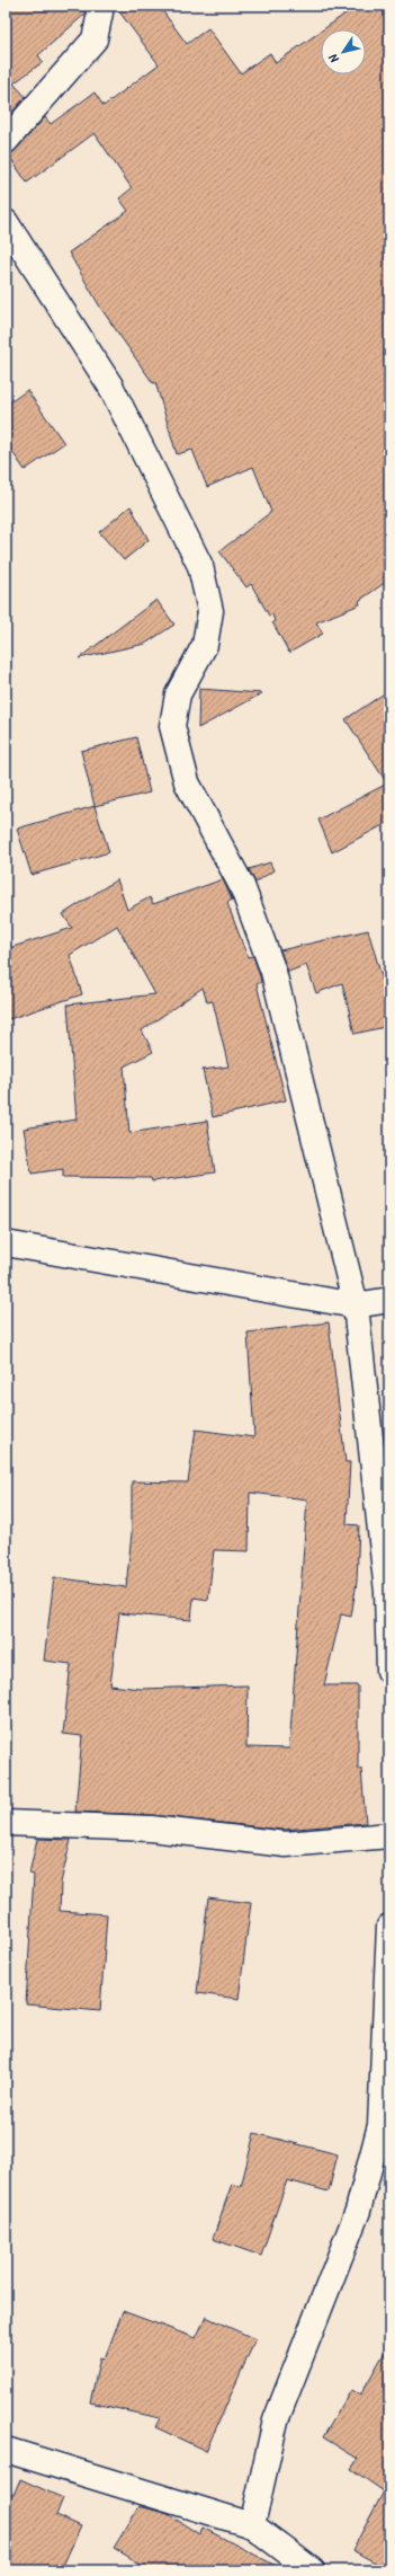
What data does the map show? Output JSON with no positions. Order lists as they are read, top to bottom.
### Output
{
  "north": "bottom left"
}
